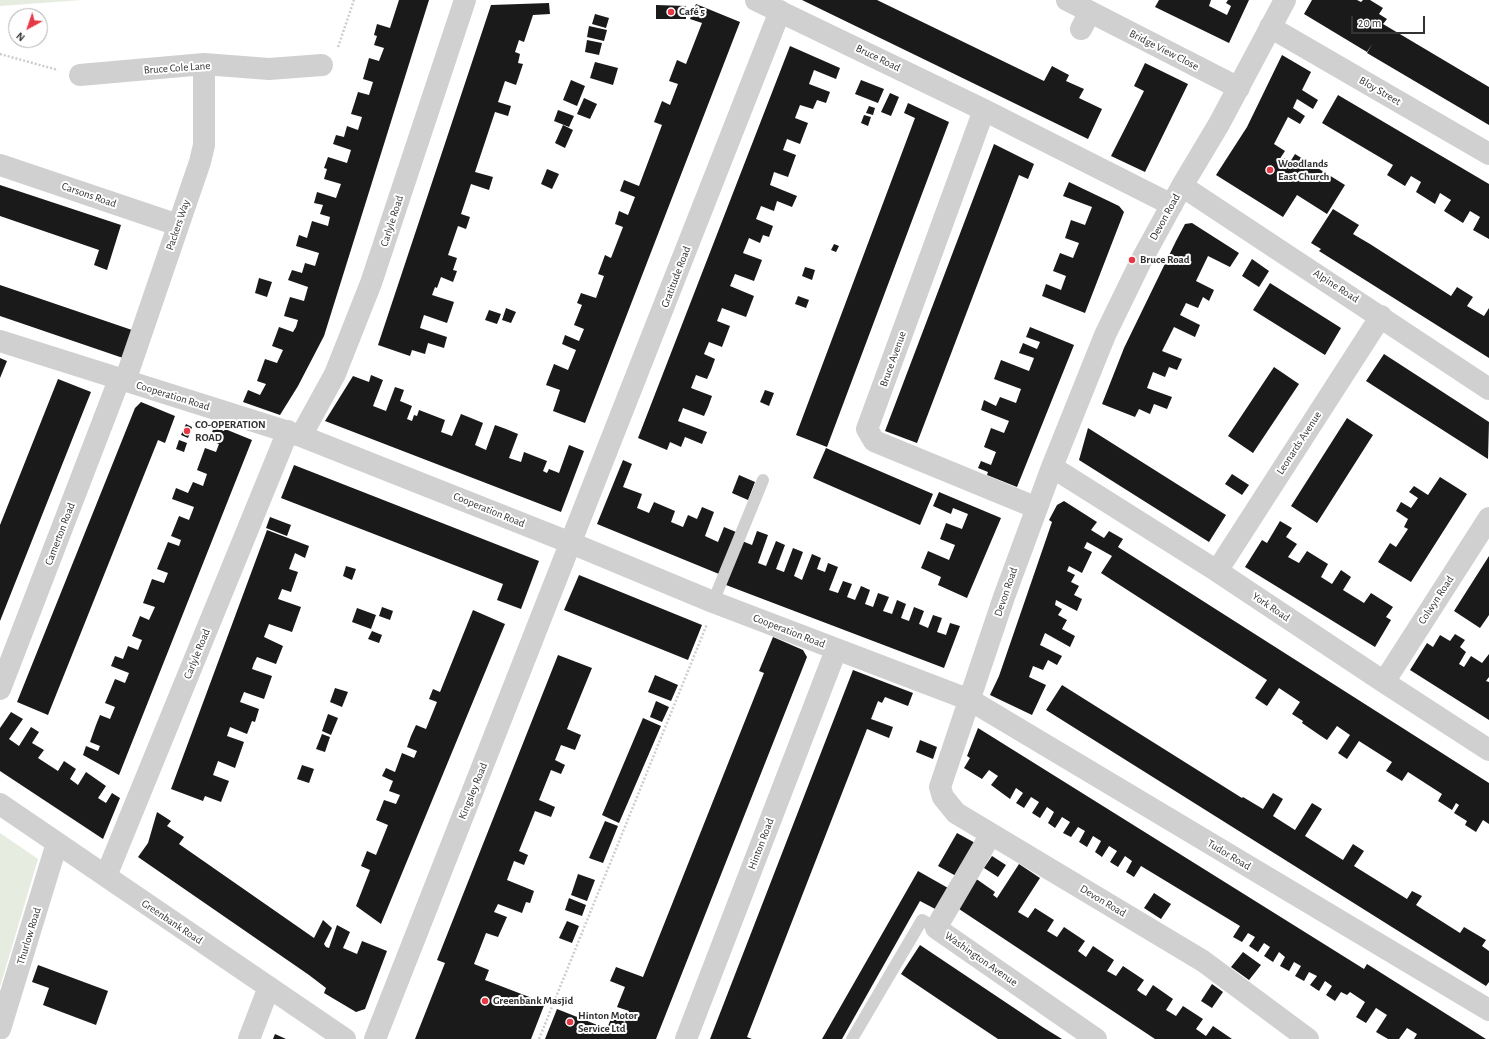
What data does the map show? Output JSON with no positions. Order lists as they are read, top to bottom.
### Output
{
  "streets": {
    "street": [
      "Bridge View Close",
      "Bruce Road",
      "Bruce Cole Lane",
      "Bloy Street",
      "Carsons Road",
      "Devon Road",
      "Carlyle Road",
      "Packers Way",
      "Gratitude Road",
      "Alpine Road",
      "Bruce Avenue",
      "Cooperation Road",
      "Leonards Avenue",
      "Camerton Road",
      "Colwyn Road",
      "York Road",
      "Kingsley Road",
      "Hinton Road",
      "Tudor Road",
      "Greenbank Road",
      "Thurlow Road",
      "Washington Avenue"
    ]
  },
  "crossings": [
    ["Bridge View Close", "Devon Road"],
    ["Bruce Road", "Devon Road"],
    ["Bruce Road", "Gratitude Road"],
    ["Bruce Road", "Bruce Avenue"],
    ["Bruce Cole Lane", "Packers Way"],
    ["Bloy Street", "Devon Road"],
    ["Carsons Road", "Packers Way"],
    ["Devon Road", "Alpine Road"],
    ["Devon Road", "Bruce Avenue"],
    ["Devon Road", "Cooperation Road"],
    ["Devon Road", "York Road"],
    ["Devon Road", "Tudor Road"],
    ["Devon Road", "Washington Avenue"],
    ["Carlyle Road", "Cooperation Road"],
    ["Carlyle Road", "Greenbank Road"],
    ["Packers Way", "Cooperation Road"],
    ["Packers Way", "Camerton Road"],
    ["Gratitude Road", "Cooperation Road"],
    ["Gratitude Road", "Kingsley Road"],
    ["Alpine Road", "Leonards Avenue"],
    ["Cooperation Road", "Camerton Road"],
    ["Cooperation Road", "Kingsley Road"],
    ["Cooperation Road", "Hinton Road"],
    ["Cooperation Road", "Tudor Road"],
    ["Leonards Avenue", "York Road"],
    ["Colwyn Road", "York Road"],
    ["Greenbank Road", "Thurlow Road"]
  ],
  "places": [
    "Café 5",
    "Woodlands East Church",
    "Bruce Road",
    "CO-OPERATION ROAD",
    "Greenbank Masjid",
    "Hinton Motor Service Ltd"
  ],
  "scale_bar": "20 m",
  "north": "bottom left"
}
